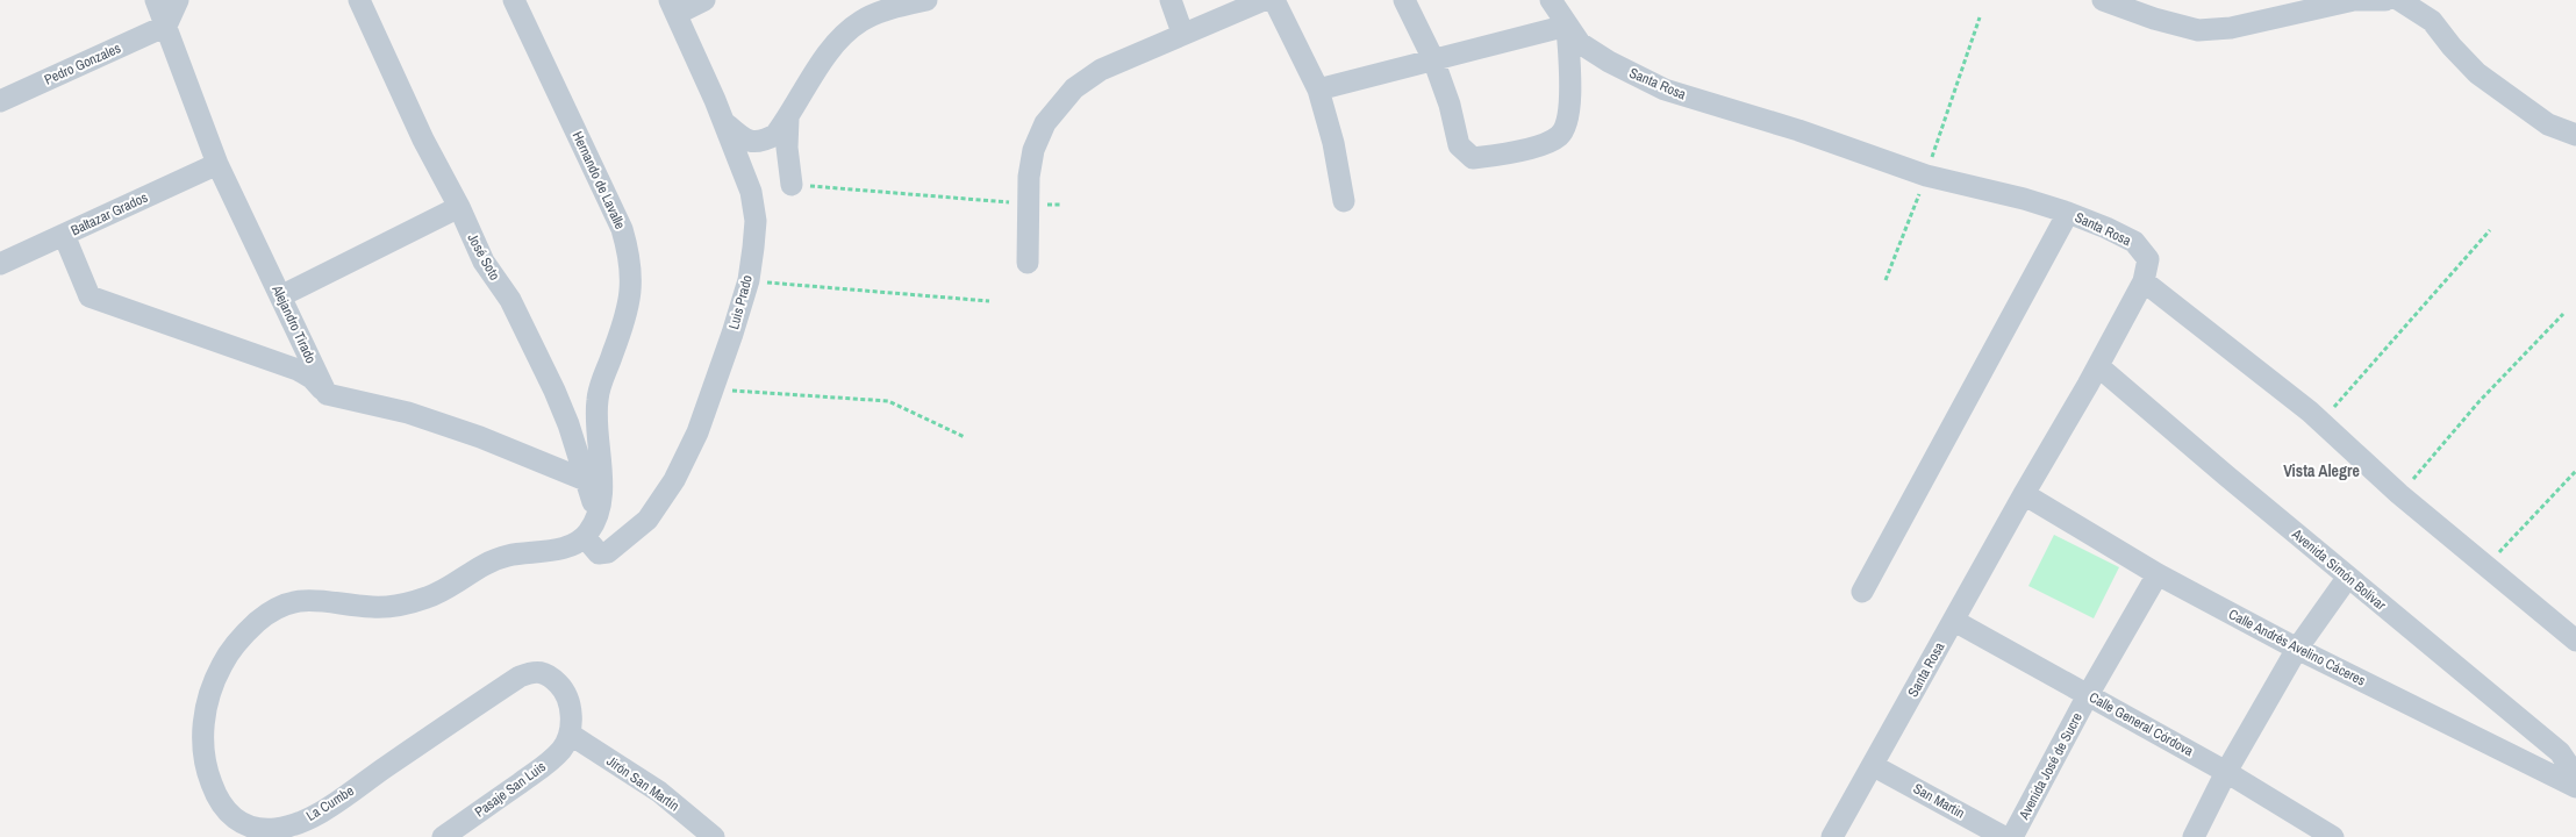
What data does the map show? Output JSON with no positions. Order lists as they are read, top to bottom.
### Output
{
  "streets": {
    "street": [
      "Pedro Gonzales",
      "Santa Rosa",
      "Hernando de Lavalle",
      "Baltazar Grados",
      "José Soto",
      "Luis Prado",
      "Alejandro Tirado",
      "Avenida Simón Bolívar",
      "Calle Andrés Avelino Cáceres",
      "Calle General Córdova",
      "Avenida José de Sucre",
      "Jirón San Martín",
      "Pasaje San Luis",
      "San Martin",
      "La Cumbe"
    ]
  },
  "crossings": [
    ["Pedro Gonzales", "Alejandro Tirado"],
    ["Santa Rosa", "Avenida Simón Bolívar"],
    ["Santa Rosa", "Calle Andrés Avelino Cáceres"],
    ["Santa Rosa", "Calle General Córdova"],
    ["Santa Rosa", "San Martin"],
    ["Hernando de Lavalle", "José Soto"],
    ["Baltazar Grados", "Alejandro Tirado"],
    ["Luis Prado", "La Cumbe"],
    ["Calle Andrés Avelino Cáceres", "Avenida José de Sucre"],
    ["Calle General Córdova", "Avenida José de Sucre"],
    ["Jirón San Martín", "Pasaje San Luis"],
    ["Jirón San Martín", "La Cumbe"],
    ["Pasaje San Luis", "La Cumbe"]
  ],
  "districts": ["Vista Alegre"]
}
